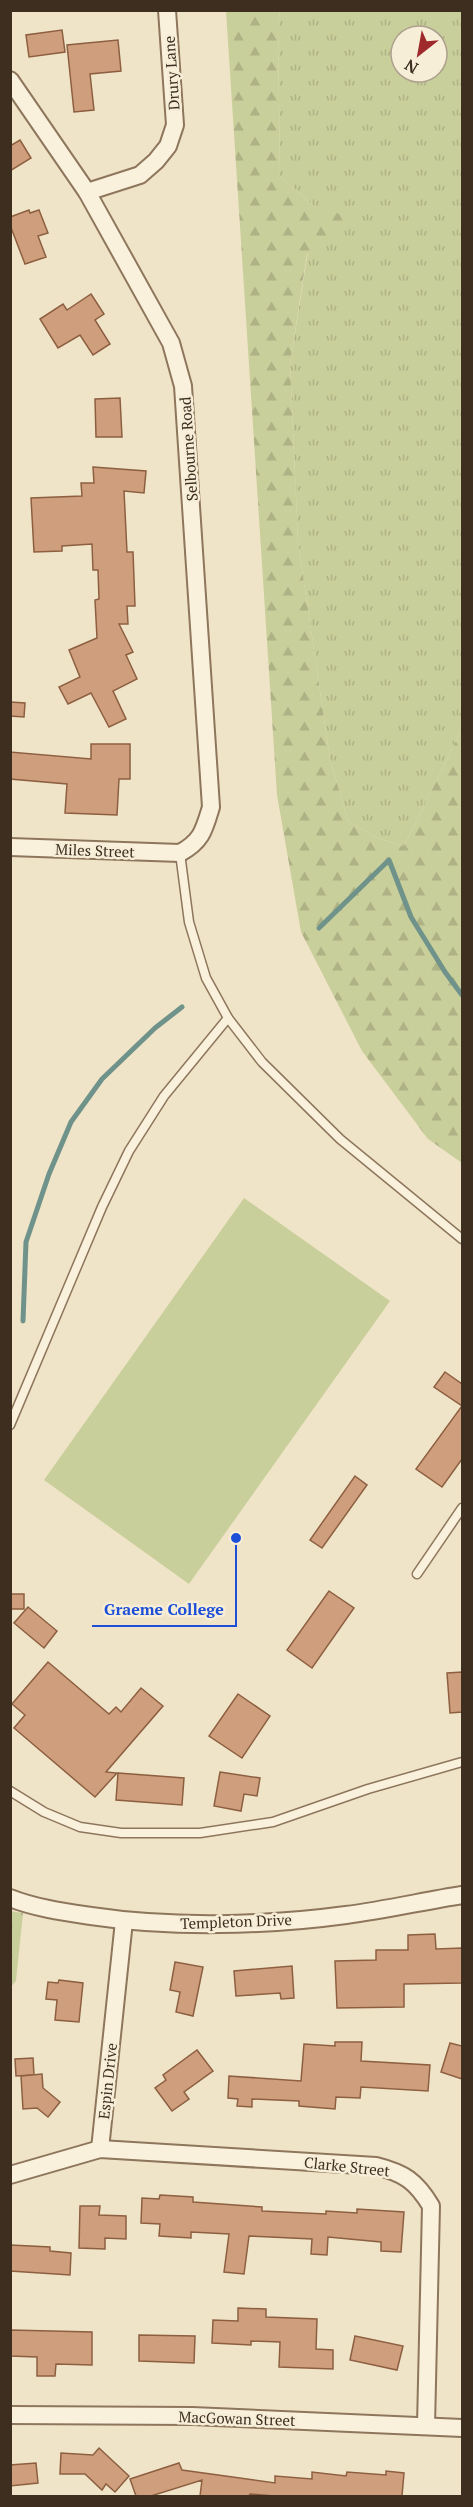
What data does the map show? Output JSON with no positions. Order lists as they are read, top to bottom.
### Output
{
  "streets": {
    "street": [
      "Drury Lane",
      "Selbourne Road",
      "Miles Street",
      "Templeton Drive",
      "Espin Drive",
      "Clarke Street",
      "MacGowan Street"
    ]
  },
  "crossings": [
    ["Drury Lane", "Selbourne Road"],
    ["Selbourne Road", "Miles Street"],
    ["Templeton Drive", "Espin Drive"],
    ["Espin Drive", "Clarke Street"],
    ["Clarke Street", "MacGowan Street"]
  ],
  "places": ["Graeme College"],
  "north": "bottom left"
}
